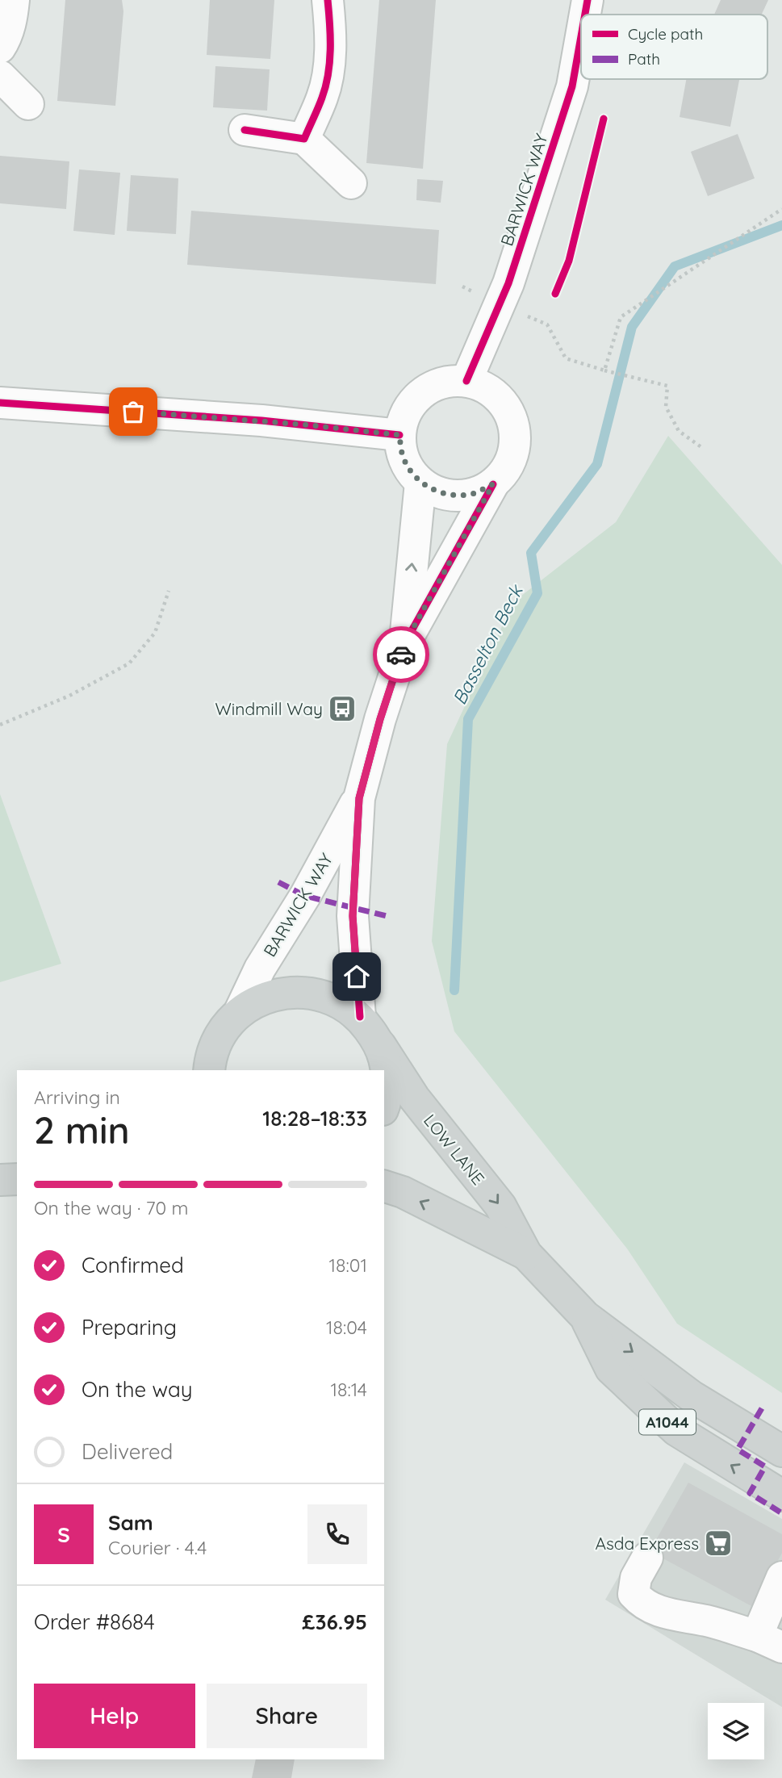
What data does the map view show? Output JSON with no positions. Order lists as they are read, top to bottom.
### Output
{
  "streets": {
    "main road": ["LOW LANE", "A1044"],
    "street": ["BARWICK WAY"]
  },
  "crossings": [
    ["BARWICK WAY", "LOW LANE"]
  ],
  "water": ["Basselton Beck"],
  "places": {
    "bus stop": ["Windmill Way"],
    "supermarket": ["Asda Express"]
  },
  "legend": ["Cycle path", "Path"],
  "page": {
    "heading": ["2 min", "Arriving in", "18:28–18:33"],
    "panel": [
      "Sam",
      "Courier · 4.4",
      "Order #8684",
      "£36.95"
    ],
    "bar": "On the way · 70 m",
    "list": [
      ["Confirmed", "18:01"],
      ["Preparing", "18:04"],
      ["On the way", "18:14"],
      "Delivered"
    ],
    "round": "S",
    "buttons": ["Help", "Share"]
  }
}
